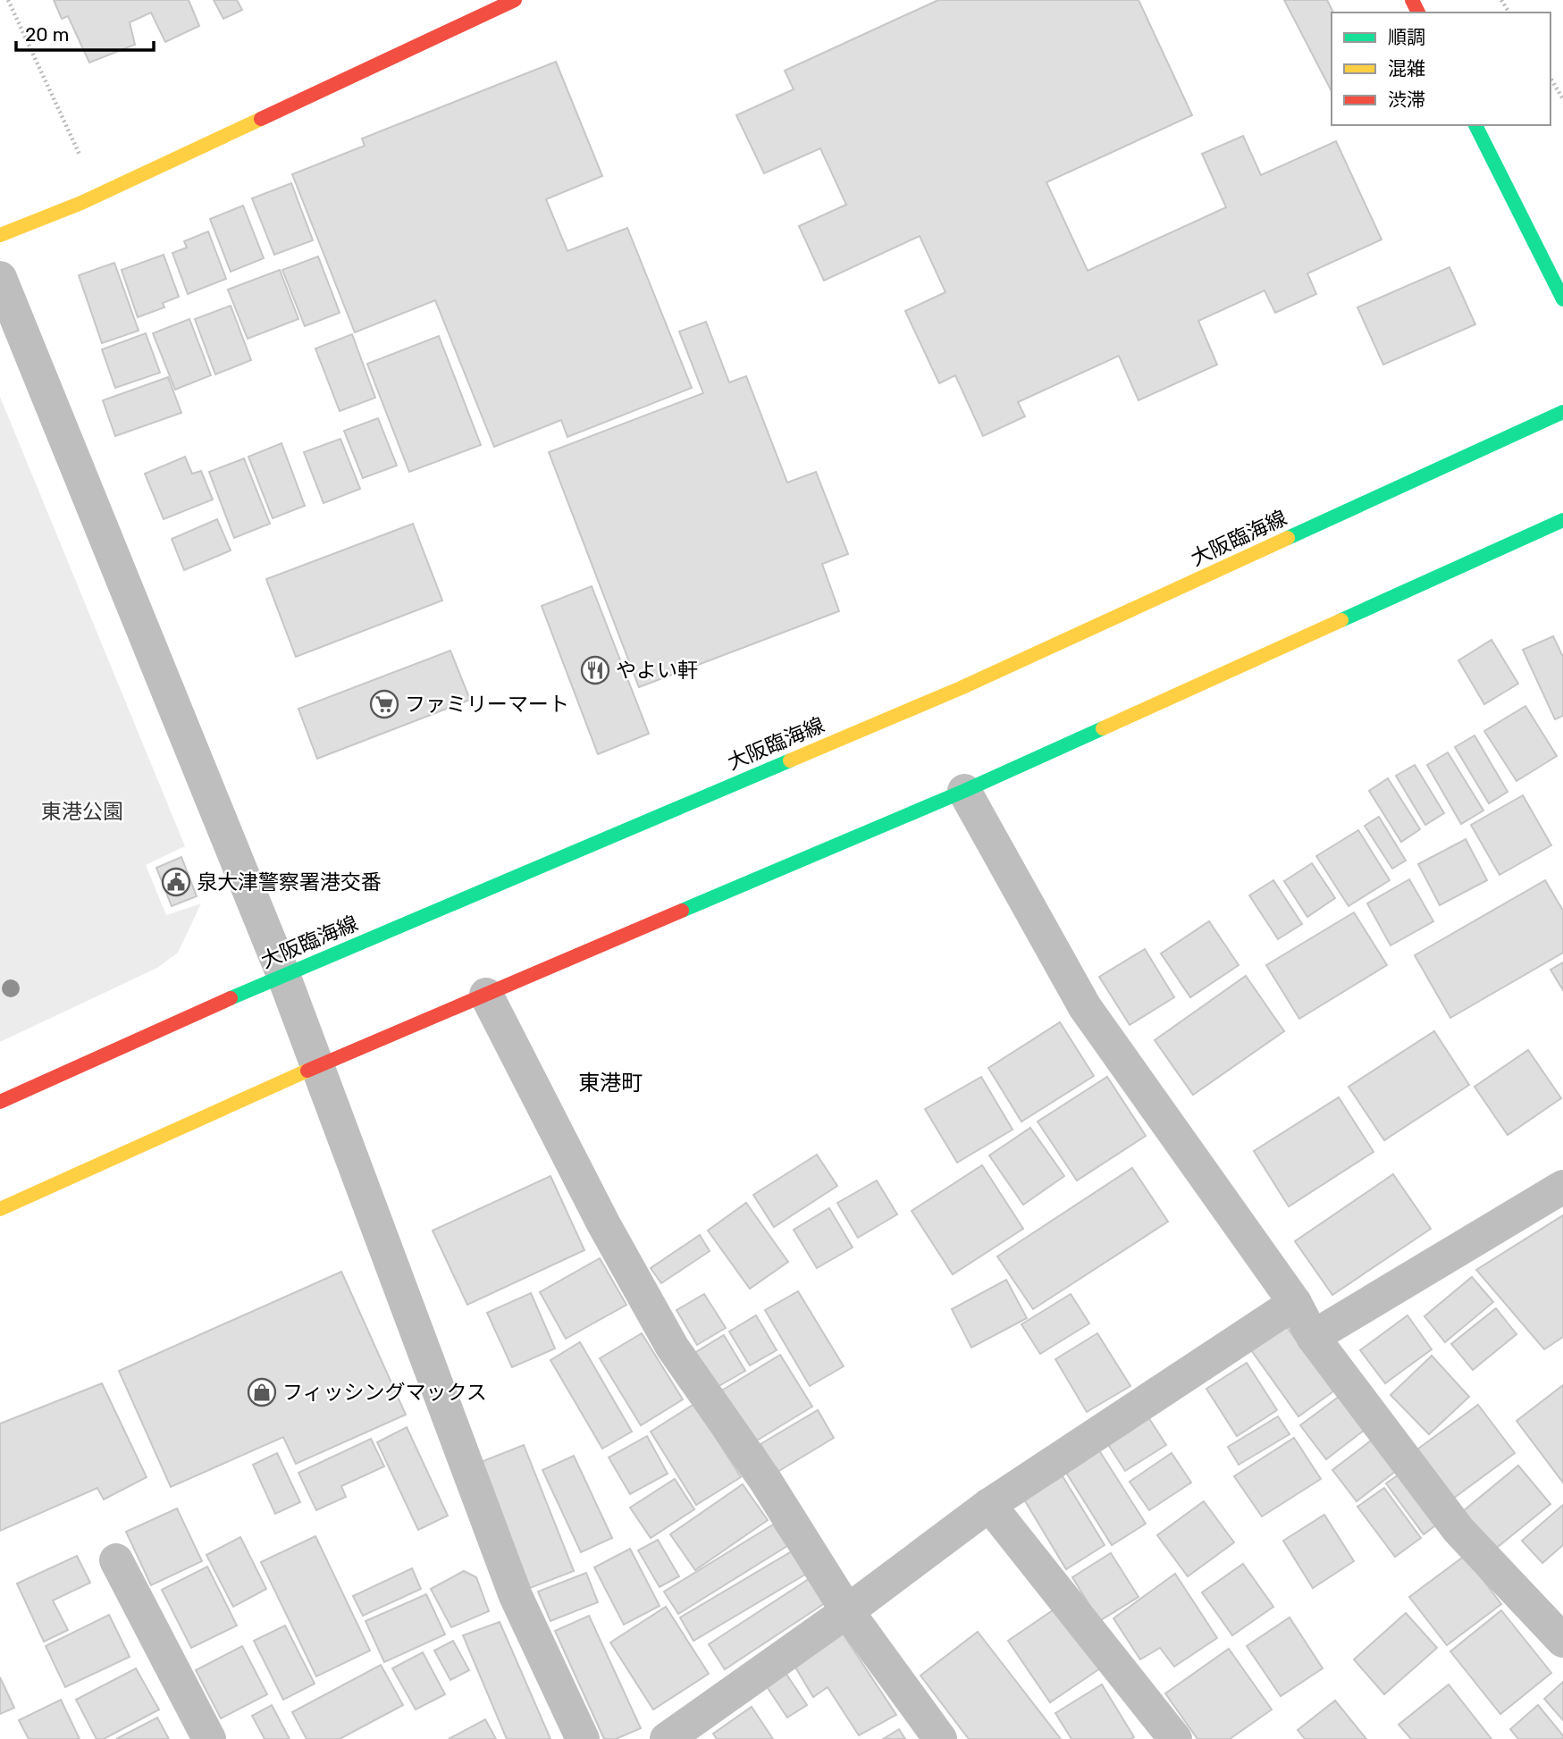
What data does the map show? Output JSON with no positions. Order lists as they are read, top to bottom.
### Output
{
  "streets": {
    "main road": ["大阪臨海線"]
  },
  "districts": ["東港町"],
  "parks": ["東港公園"],
  "places": {
    "restaurant": ["やよい軒"],
    "supermarket": ["ファミリーマート"],
    "public building": ["泉大津警察署港交番"],
    "shop": ["フィッシングマックス"]
  },
  "legend": ["順調", "混雑", "渋滞"],
  "scale_bar": "20 m"
}
